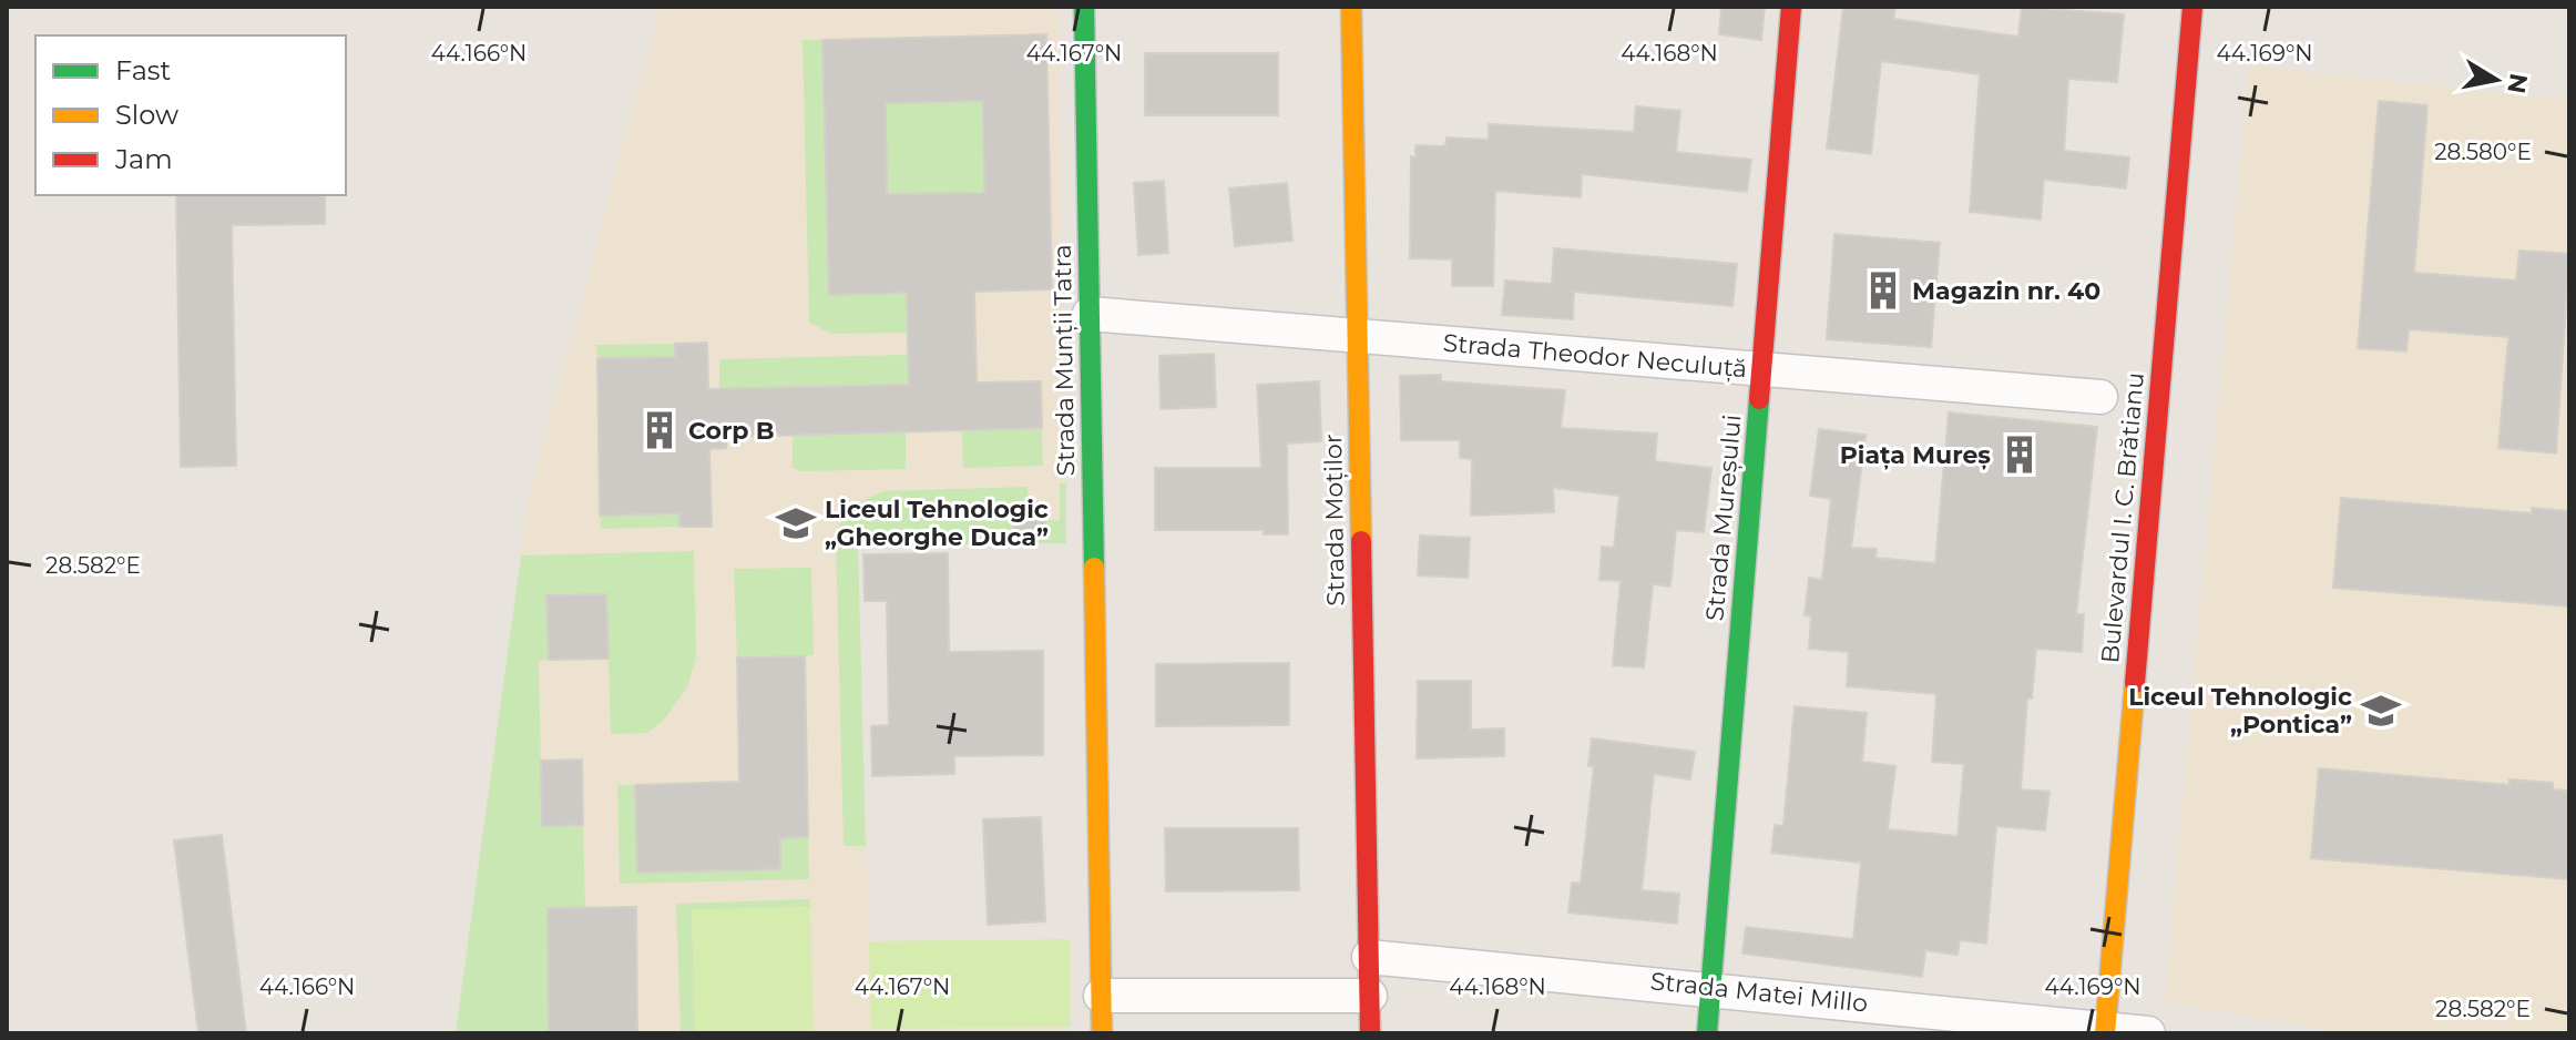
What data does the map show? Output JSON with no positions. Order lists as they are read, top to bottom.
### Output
{
  "streets": {
    "street": [
      "Strada Theodor Neculuță",
      "Strada Munții Tatra",
      "Strada Mureșului",
      "Bulevardul I. C. Brătianu",
      "Strada Moților",
      "Strada Matei Millo"
    ]
  },
  "crossings": [
    ["Strada Theodor Neculuță", "Strada Munții Tatra"],
    ["Strada Theodor Neculuță", "Strada Mureșului"],
    ["Strada Theodor Neculuță", "Strada Moților"],
    ["Strada Mureșului", "Strada Matei Millo"],
    ["Bulevardul I. C. Brătianu", "Strada Matei Millo"],
    ["Strada Moților", "Strada Matei Millo"]
  ],
  "places": {
    "building": ["Magazin nr. 40", "Corp B", "Piața Mureș"],
    "school or university": ["Liceul Tehnologic „Gheorghe Duca”", "Liceul Tehnologic „Pontica”"]
  },
  "legend": ["Fast", "Slow", "Jam"],
  "north": "right",
  "coordinates": [
    "44.166°N",
    "44.167°N",
    "44.168°N",
    "44.169°N",
    "28.580°E",
    "28.582°E"
  ]
}
